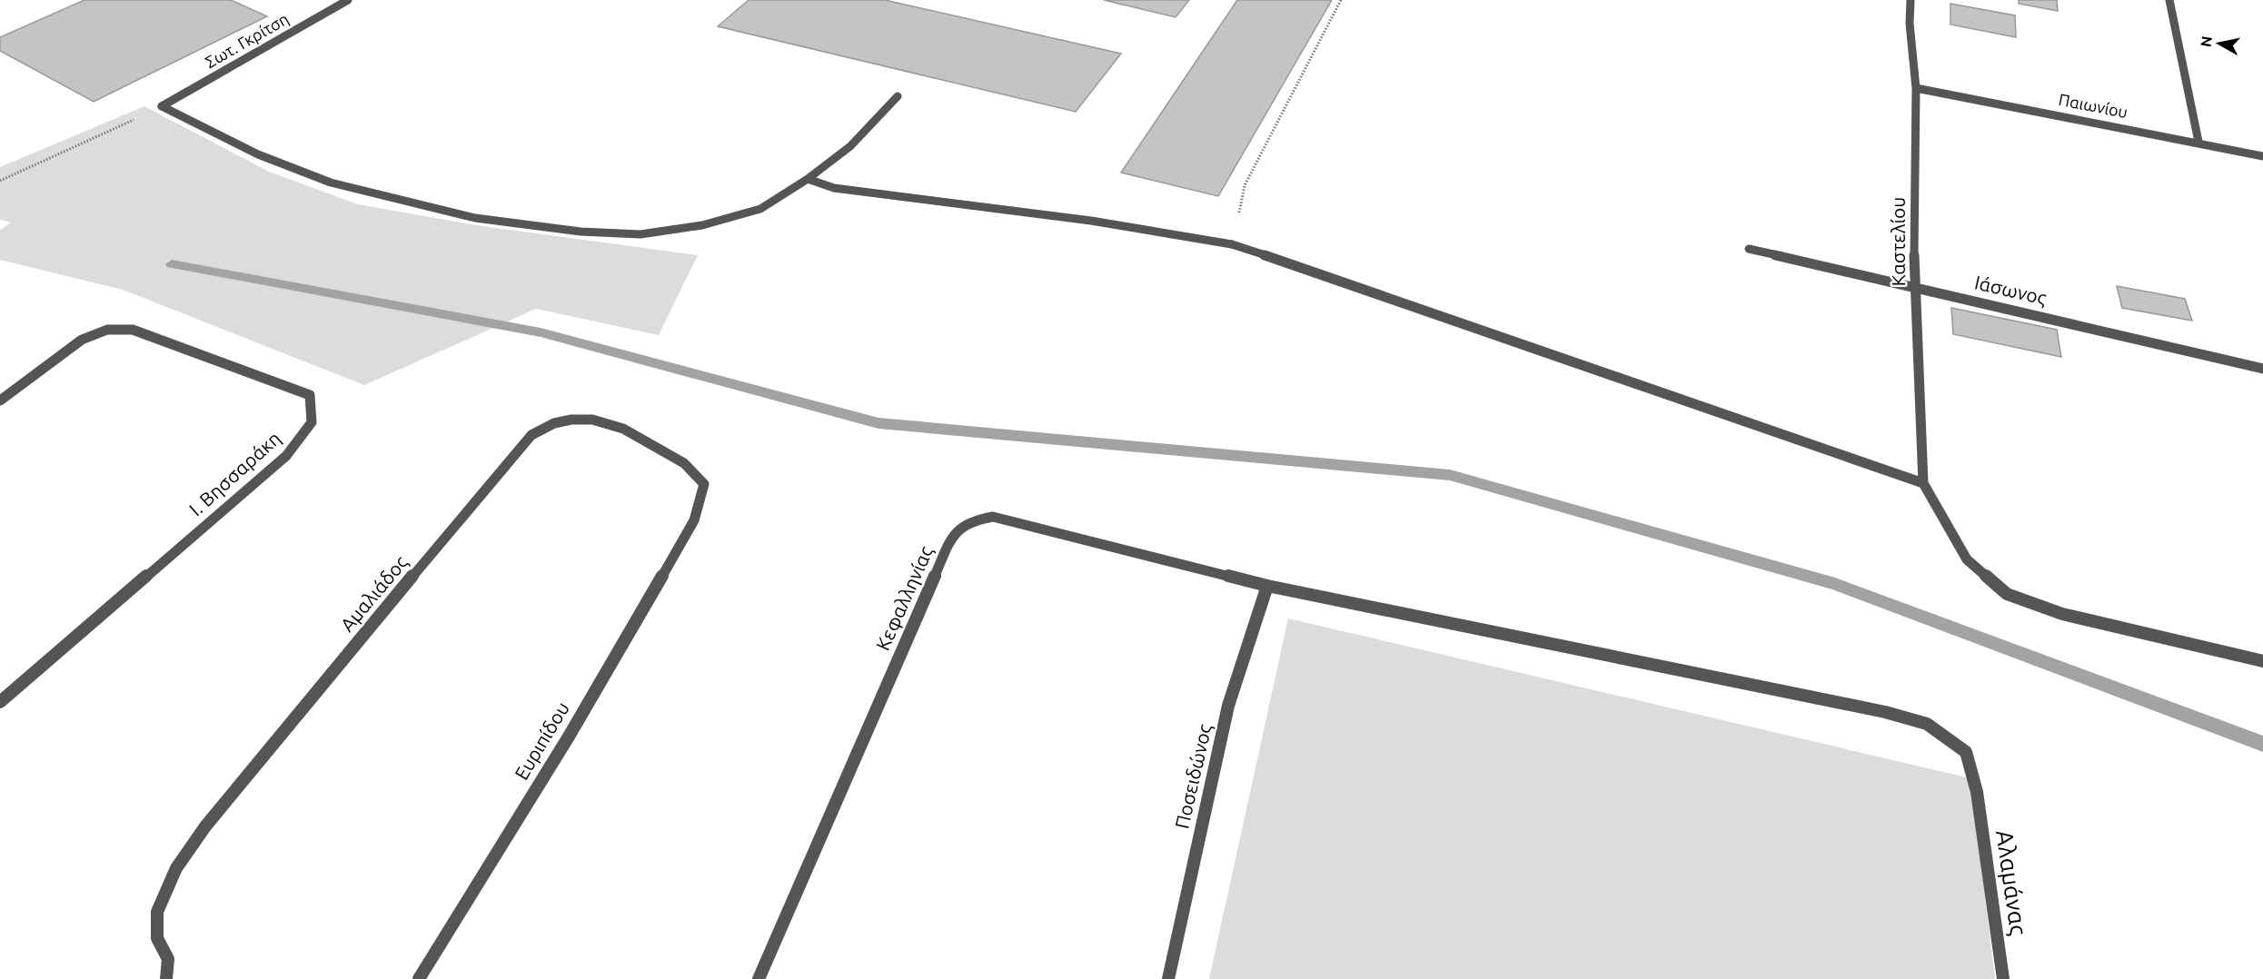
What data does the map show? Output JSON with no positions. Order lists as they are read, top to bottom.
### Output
{
  "streets": {
    "street": [
      "Σωτ. Γκρίτση",
      "Παιωνίου",
      "Καστελίου",
      "Ιάσωνος",
      "Ι. Βησσαράκη",
      "Αμαλιάδος",
      "Κεφαλληνίας",
      "Ευριπίδου",
      "Ποσειδώνος",
      "Αλαμάνας"
    ]
  },
  "crossings": [
    ["Παιωνίου", "Καστελίου"],
    ["Καστελίου", "Ιάσωνος"],
    ["Αμαλιάδος", "Ευριπίδου"],
    ["Κεφαλληνίας", "Ποσειδώνος"],
    ["Κεφαλληνίας", "Αλαμάνας"],
    ["Ποσειδώνος", "Αλαμάνας"]
  ],
  "north": "left"
}
